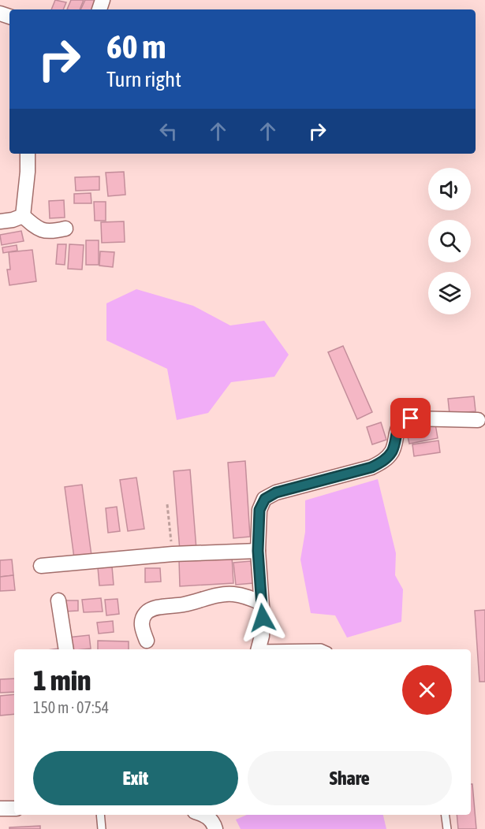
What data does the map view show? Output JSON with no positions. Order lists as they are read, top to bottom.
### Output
{
  "page": {
    "turn": ["60 m", "Turn right"],
    "heading": ["1 min", "150 m · 07:54"],
    "buttons": ["Exit", "Share"]
  }
}
